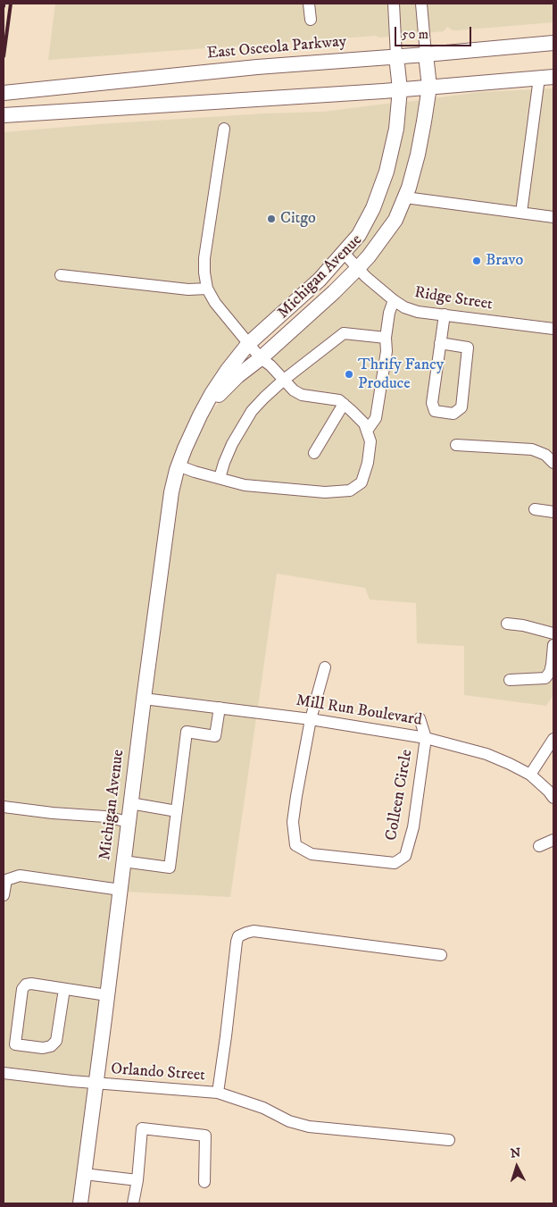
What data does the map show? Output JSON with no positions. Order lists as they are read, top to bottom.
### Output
{
  "streets": {
    "main road": ["East Osceola Parkway", "Michigan Avenue"],
    "street": [
      "Ridge Street",
      "Mill Run Boulevard",
      "Colleen Circle",
      "Orlando Street"
    ]
  },
  "crossings": [
    ["East Osceola Parkway", "Michigan Avenue"],
    ["Michigan Avenue", "Ridge Street"],
    ["Michigan Avenue", "Mill Run Boulevard"],
    ["Michigan Avenue", "Orlando Street"],
    ["Mill Run Boulevard", "Colleen Circle"]
  ],
  "places": ["Citgo", "Bravo", "Thrify Fancy Produce"],
  "scale_bar": "50 m",
  "north": "top"
}
